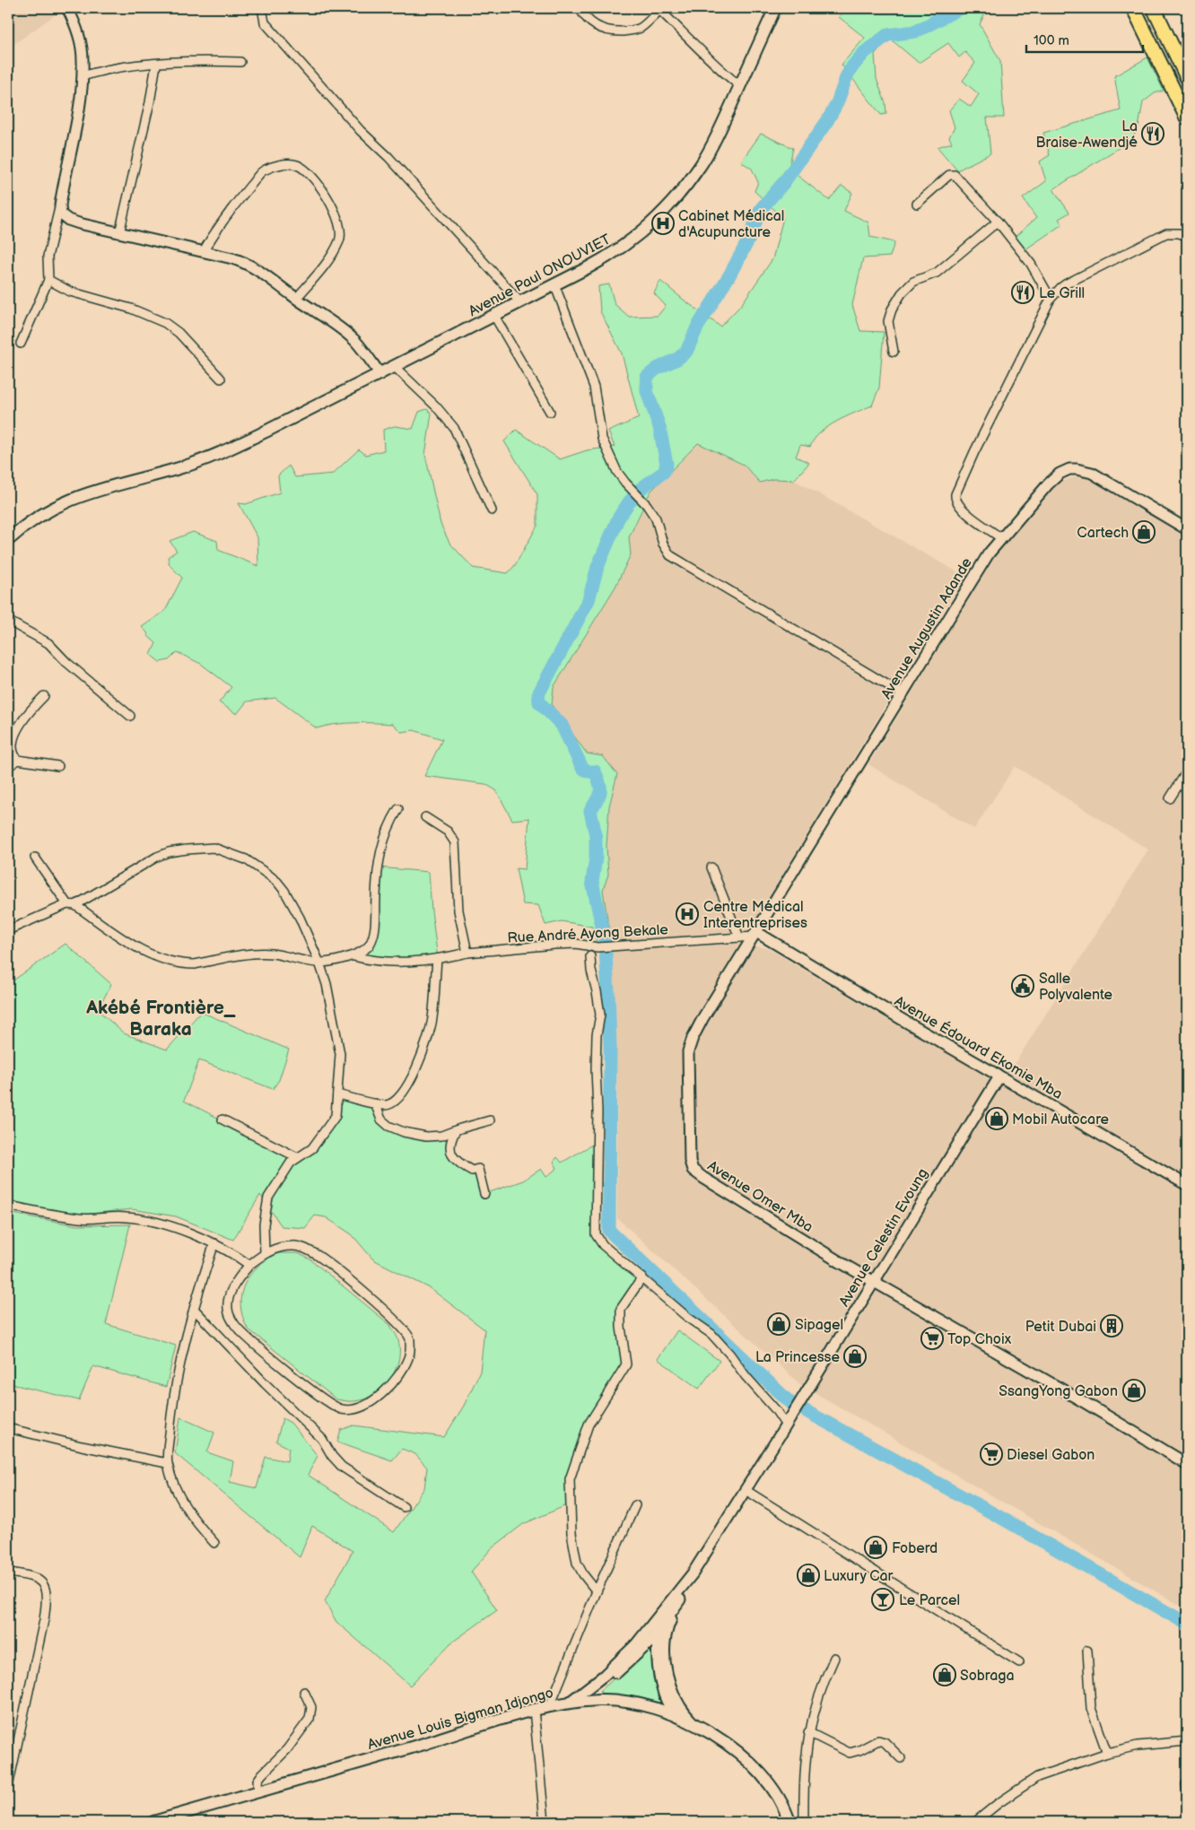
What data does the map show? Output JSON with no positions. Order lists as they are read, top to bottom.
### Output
{
  "streets": {
    "main road": ["Avenue Paul ONOUVIET", "Avenue Louis Bigman Idjongo"],
    "street": [
      "Avenue Augustin Adande",
      "Rue André Ayong Bekale",
      "Avenue Édouard Ekomie Mba",
      "Avenue Omer Mba",
      "Avenue Celestin Evoung"
    ]
  },
  "crossings": [
    ["Avenue Augustin Adande", "Rue André Ayong Bekale"],
    ["Avenue Augustin Adande", "Avenue Édouard Ekomie Mba"],
    ["Avenue Augustin Adande", "Avenue Omer Mba"],
    ["Rue André Ayong Bekale", "Avenue Édouard Ekomie Mba"],
    ["Rue André Ayong Bekale", "Avenue Omer Mba"],
    ["Avenue Édouard Ekomie Mba", "Avenue Omer Mba"],
    ["Avenue Édouard Ekomie Mba", "Avenue Celestin Evoung"],
    ["Avenue Omer Mba", "Avenue Celestin Evoung"]
  ],
  "districts": ["Akébé Frontière_ Baraka"],
  "places": {
    "restaurant": ["La Braise-Awendjé", "Le Grill"],
    "hospital": ["Cabinet Médical d'Acupuncture", "Centre Médical Interentreprises"],
    "shop": [
      "Cartech",
      "Mobil Autocare",
      "Sipagel",
      "La Princesse",
      "SsangYong Gabon",
      "Foberd",
      "Luxury Car",
      "Sobraga"
    ],
    "public building": ["Salle Polyvalente"],
    "building": ["Petit Dubai"],
    "supermarket": ["Top Choix", "Diesel Gabon"],
    "bar": ["Le Parcel"]
  },
  "scale_bar": "100 m"
}
